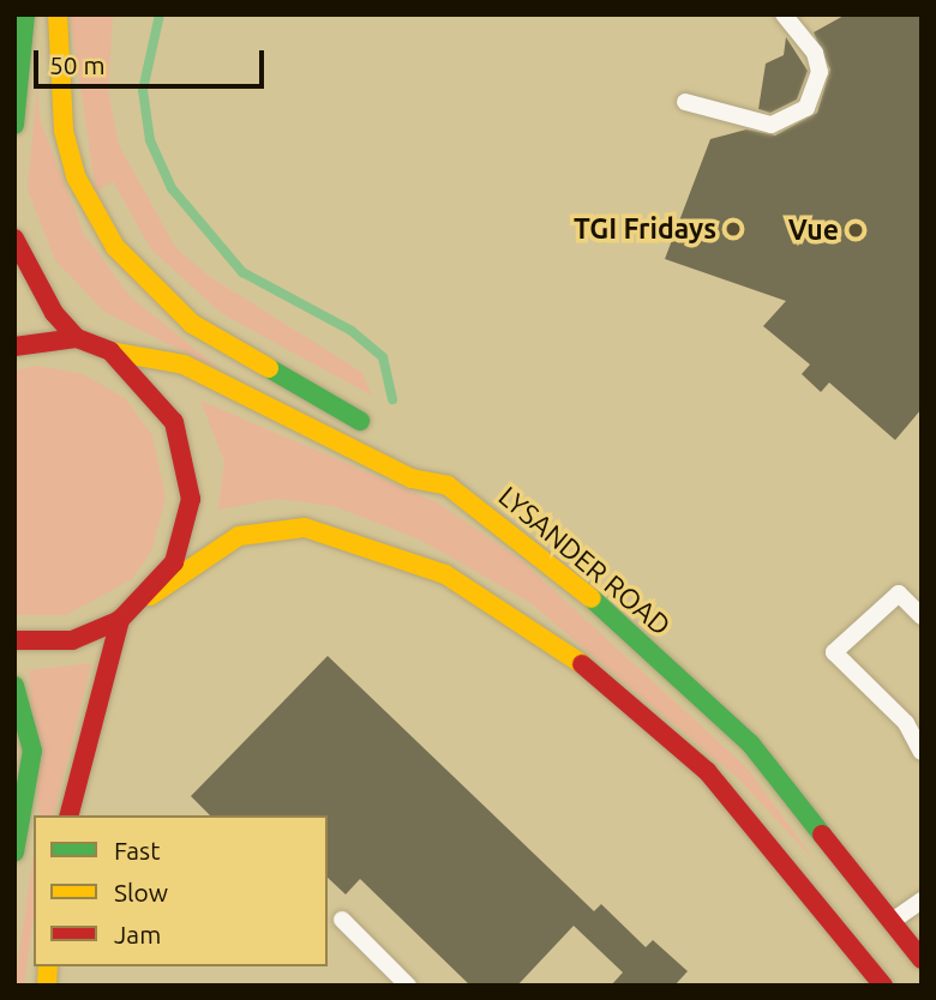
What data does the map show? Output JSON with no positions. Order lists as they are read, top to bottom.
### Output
{
  "streets": {
    "street": ["LYSANDER ROAD"]
  },
  "places": ["TGI Fridays", "Vue"],
  "legend": ["Fast", "Slow", "Jam"],
  "scale_bar": "50 m"
}
